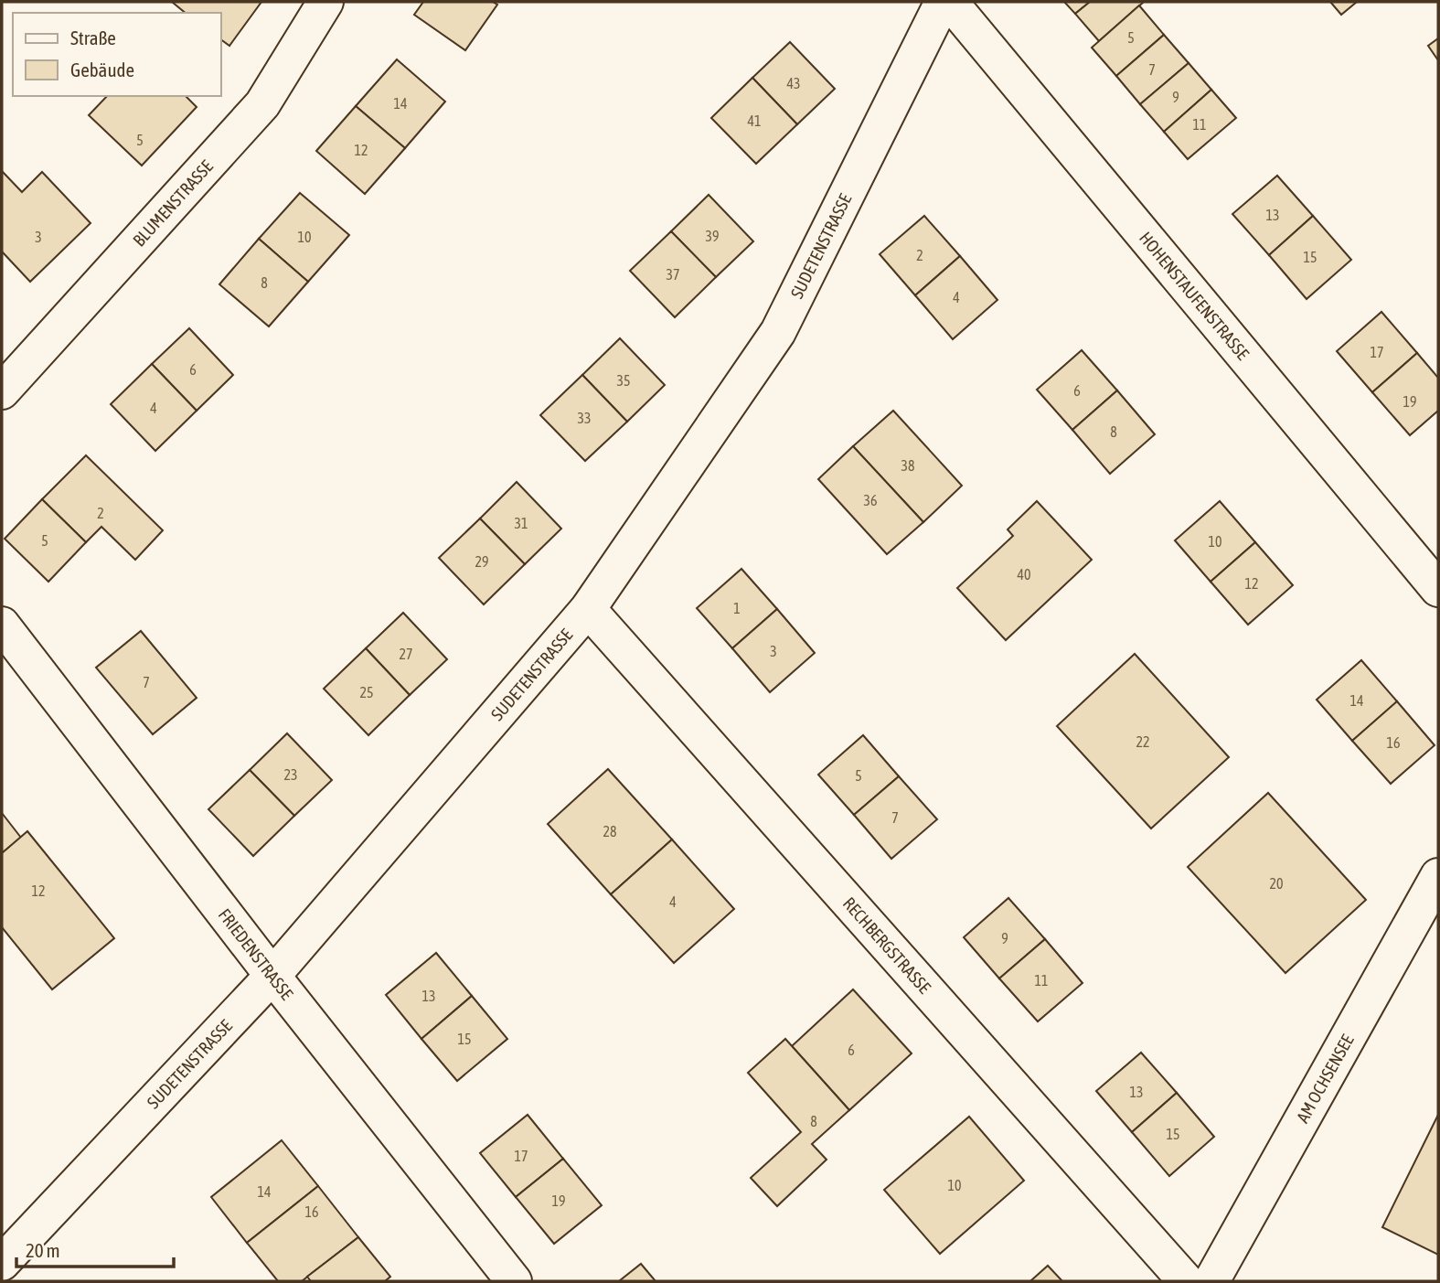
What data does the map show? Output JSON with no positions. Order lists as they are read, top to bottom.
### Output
{
  "streets": {
    "street": [
      "BLUMENSTRASSE",
      "SUDETENSTRASSE",
      "HOHENSTAUFENSTRASSE",
      "RECHBERGSTRASSE",
      "FRIEDENSTRASSE",
      "AM OCHSENSEE"
    ]
  },
  "crossings": [
    ["SUDETENSTRASSE", "RECHBERGSTRASSE"],
    ["SUDETENSTRASSE", "FRIEDENSTRASSE"]
  ],
  "house_numbers": [
    "5",
    "7",
    "43",
    "9",
    "14",
    "41",
    "11",
    "5",
    "12",
    "13",
    "39",
    "3",
    "10",
    "2",
    "15",
    "37",
    "8",
    "4",
    "17",
    "6",
    "35",
    "6",
    "19",
    "4",
    "33",
    "8",
    "38",
    "36",
    "2",
    "31",
    "5",
    "10",
    "29",
    "40",
    "12",
    "1",
    "3",
    "27",
    "7",
    "25",
    "14",
    "22",
    "16",
    "23",
    "5",
    "7",
    "28",
    "20",
    "12",
    "4",
    "9",
    "11",
    "13",
    "15",
    "6",
    "13",
    "8",
    "15",
    "17",
    "10",
    "14",
    "19",
    "16"
  ],
  "legend": ["Straße", "Gebäude"],
  "scale_bar": "20 m"
}
